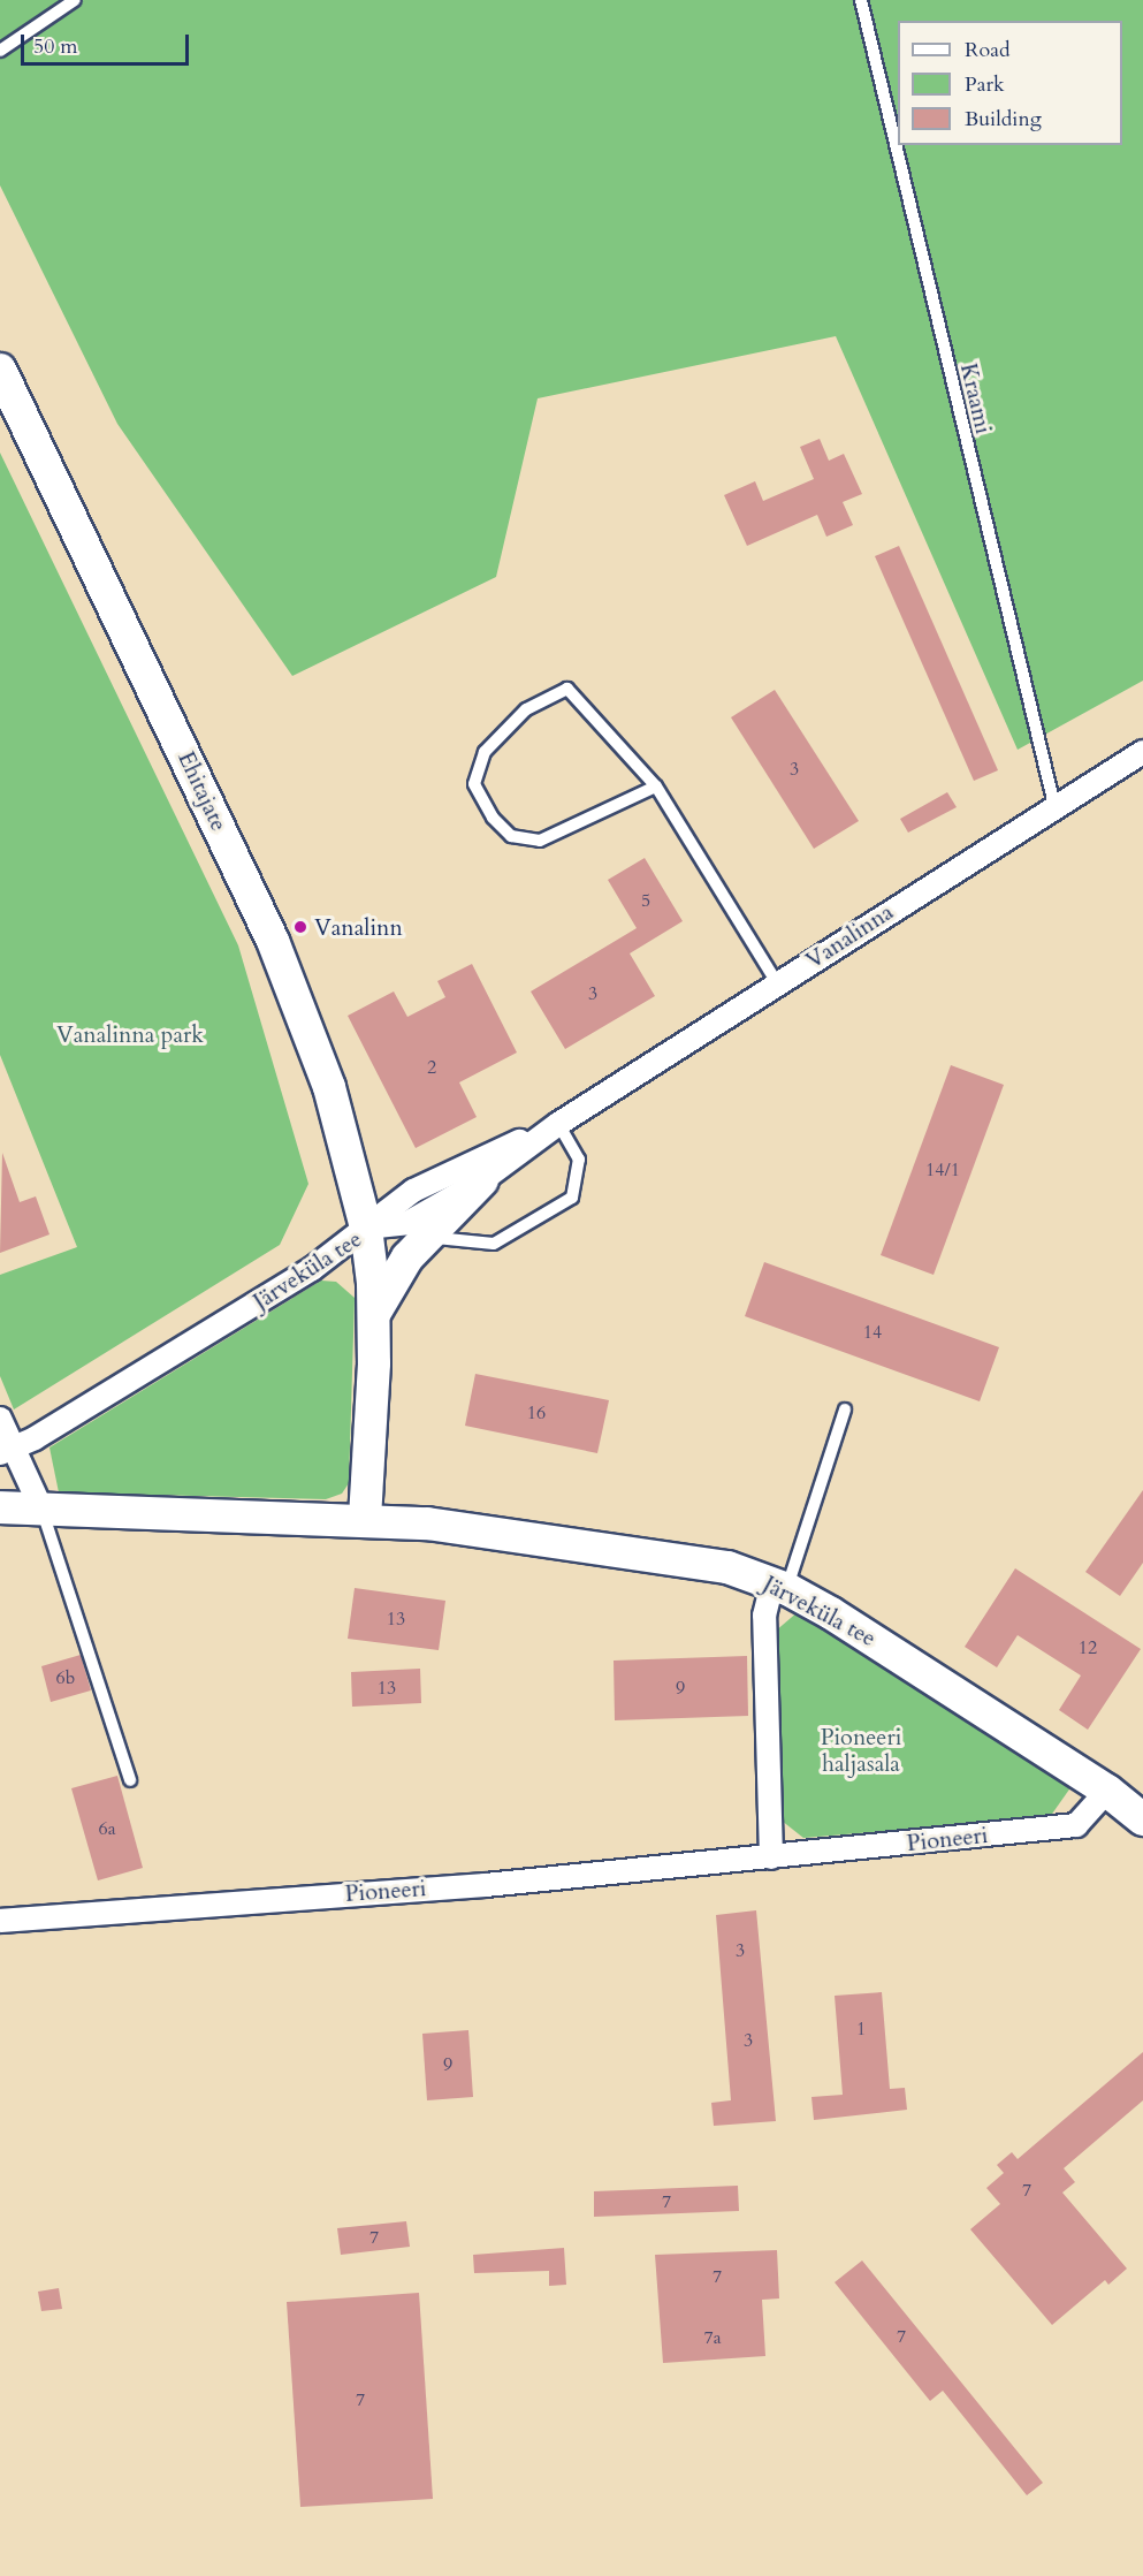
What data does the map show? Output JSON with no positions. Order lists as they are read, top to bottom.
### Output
{
  "streets": {
    "street": [
      "Ehitajate",
      "Vanalinna",
      "Järveküla tee",
      "Pioneeri"
    ],
    "lane": ["Kraami"]
  },
  "crossings": [
    ["Kraami", "Vanalinna"],
    ["Ehitajate", "Vanalinna"],
    ["Ehitajate", "Järveküla tee"],
    ["Vanalinna", "Järveküla tee"],
    ["Järveküla tee", "Pioneeri"]
  ],
  "parks": ["Vanalinna park", "Pioneeri haljasala"],
  "places": ["Vanalinn"],
  "house_numbers": [
    "3",
    "5",
    "3",
    "2",
    "14/1",
    "14",
    "16",
    "13",
    "12",
    "6b",
    "13",
    "9",
    "6a",
    "3",
    "1",
    "3",
    "9",
    "7",
    "7",
    "7",
    "7",
    "7",
    "7a",
    "7"
  ],
  "legend": ["Road", "Park", "Building"],
  "scale_bar": "50 m"
}
